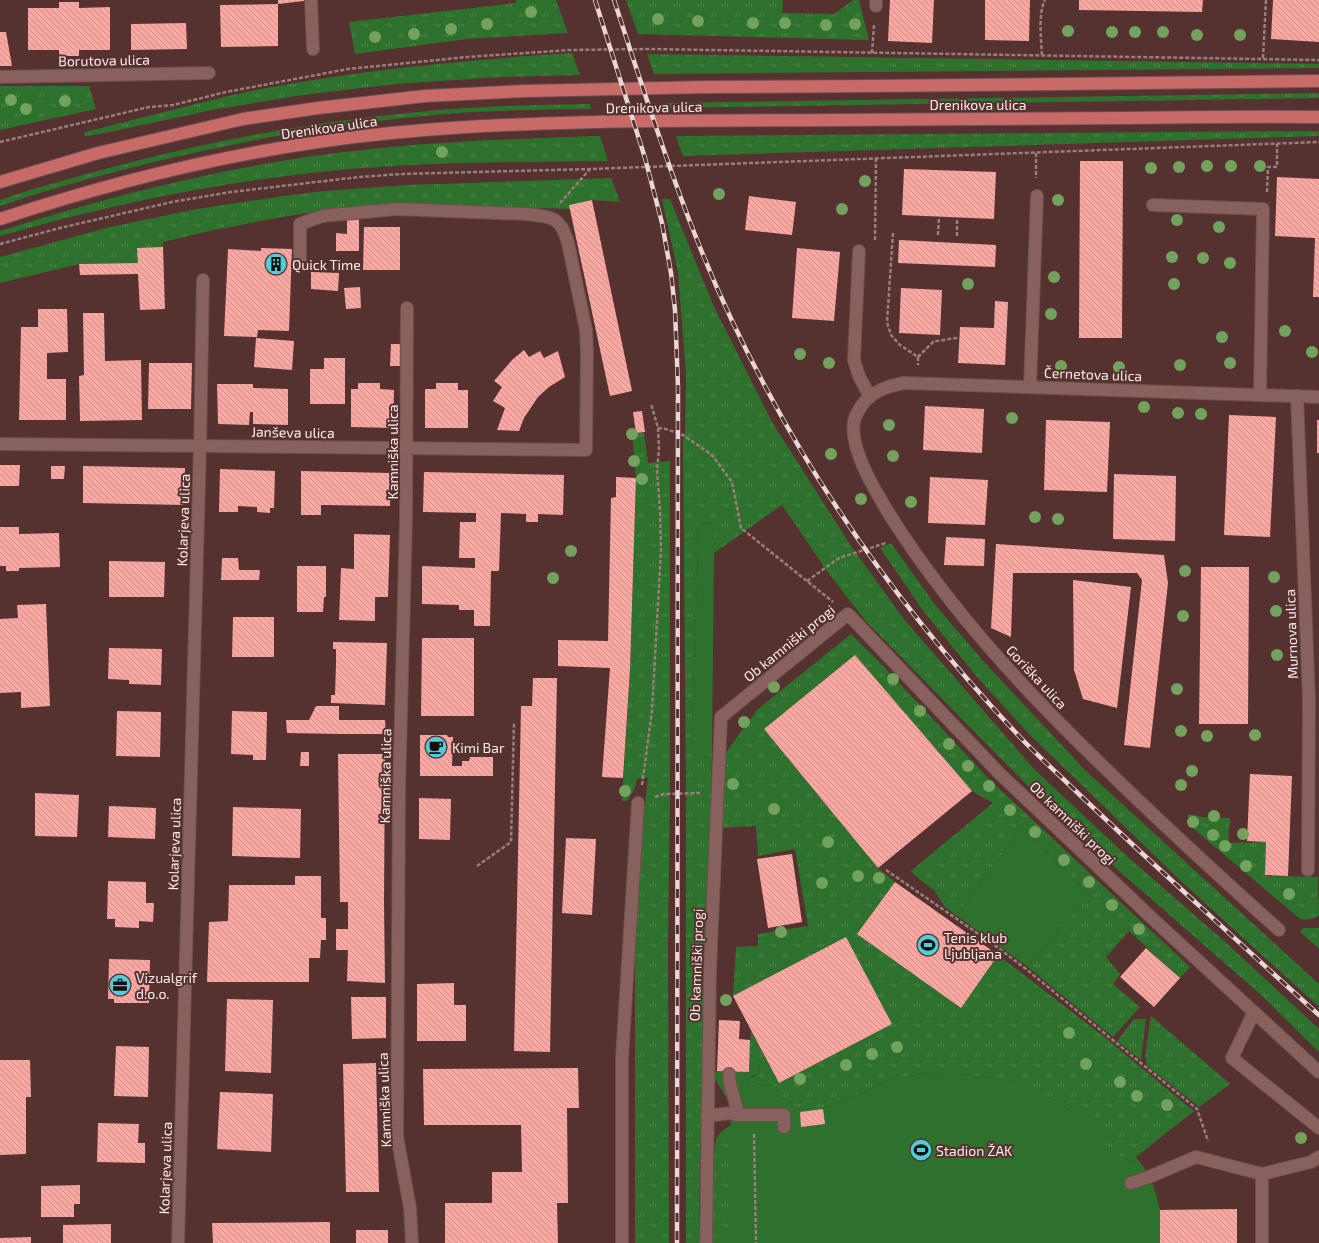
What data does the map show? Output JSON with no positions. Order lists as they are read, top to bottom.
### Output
{
  "streets": {
    "main road": ["Drenikova ulica"],
    "street": [
      "Borutova ulica",
      "Černetova ulica",
      "Janševa ulica",
      "Kamniška ulica",
      "Kolarjeva ulica",
      "Murnova ulica",
      "Ob kamniški progi",
      "Goriška ulica"
    ]
  },
  "crossings": [
    ["Černetova ulica", "Murnova ulica"],
    ["Černetova ulica", "Goriška ulica"],
    ["Janševa ulica", "Kamniška ulica"],
    ["Janševa ulica", "Kolarjeva ulica"]
  ],
  "places": {
    "building": ["Quick Time"],
    "cafe": ["Kimi Bar"],
    "sports": ["Tenis klub Ljubljana", "Stadion ŽAK"],
    "office": ["Vizualgrif d.o.o."]
  }
}
